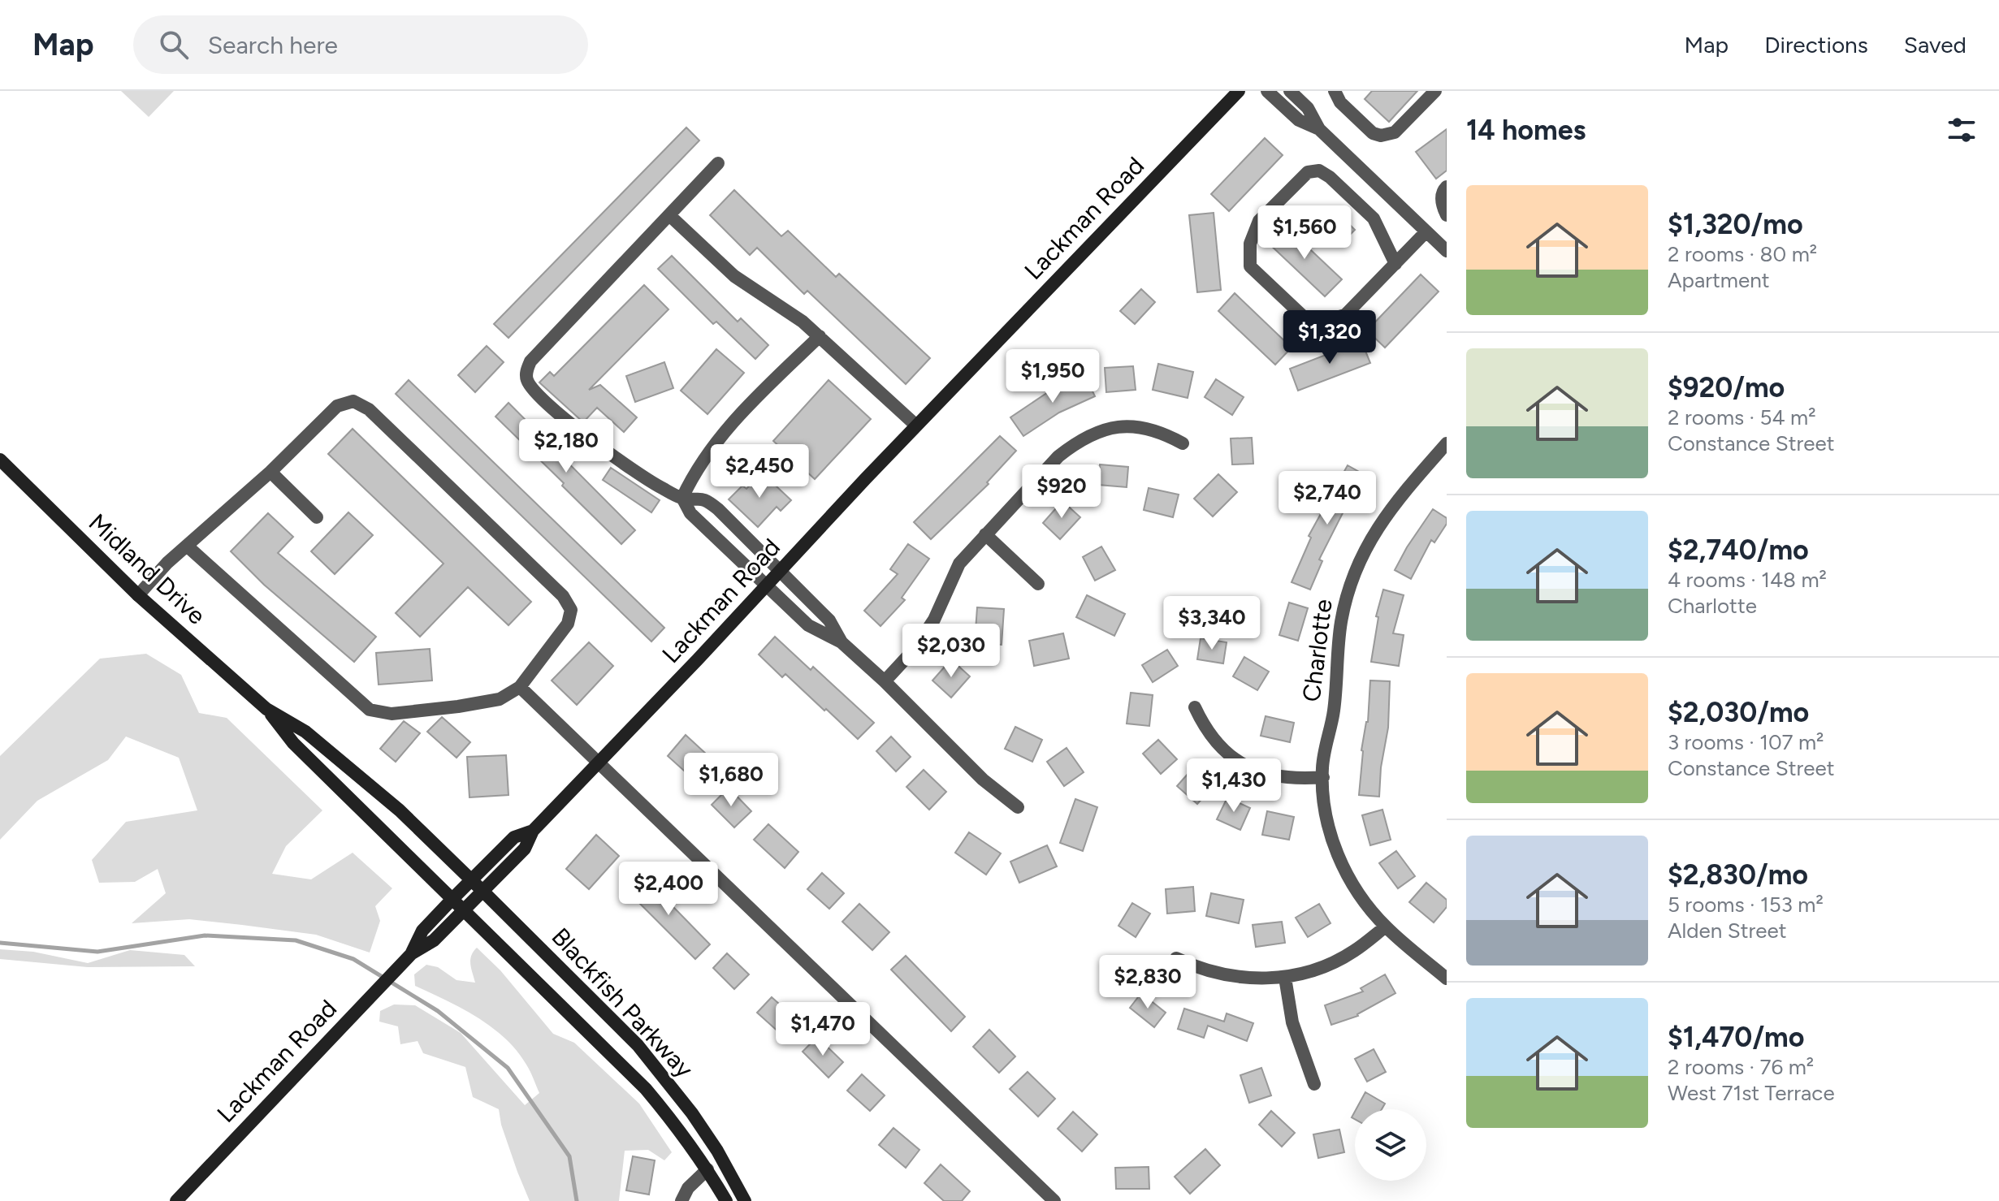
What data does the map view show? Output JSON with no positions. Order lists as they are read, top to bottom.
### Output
{
  "streets": {
    "main road": ["Lackman Road", "Midland Drive", "Blackfish Parkway"],
    "street": ["Charlotte"]
  },
  "crossings": [
    ["Lackman Road", "Midland Drive"],
    ["Lackman Road", "Blackfish Parkway"],
    ["Midland Drive", "Blackfish Parkway"]
  ],
  "page": {
    "header": "Map",
    "search": "Search here",
    "nav": ["Map", "Directions", "Saved"],
    "heading": "14 homes",
    "list": [
      {
        "name": "$1,320/mo",
        "note": "2 rooms · 80 m² · Apartment"
      },
      {
        "name": "$920/mo",
        "note": "2 rooms · 54 m² · Constance Street"
      },
      {
        "name": "$2,740/mo",
        "note": "4 rooms · 148 m² · Charlotte"
      },
      {
        "name": "$2,030/mo",
        "note": "3 rooms · 107 m² · Constance Street"
      },
      {
        "name": "$2,830/mo",
        "note": "5 rooms · 153 m² · Alden Street"
      },
      {
        "name": "$1,470/mo",
        "note": "2 rooms · 76 m² · West 71st Terrace"
      }
    ],
    "price": [
      "$1,560",
      "$1,320",
      "$1,950",
      "$2,180",
      "$2,450",
      "$920",
      "$2,740",
      "$3,340",
      "$2,030",
      "$1,680",
      "$1,430",
      "$2,400",
      "$2,830",
      "$1,470"
    ]
  }
}
